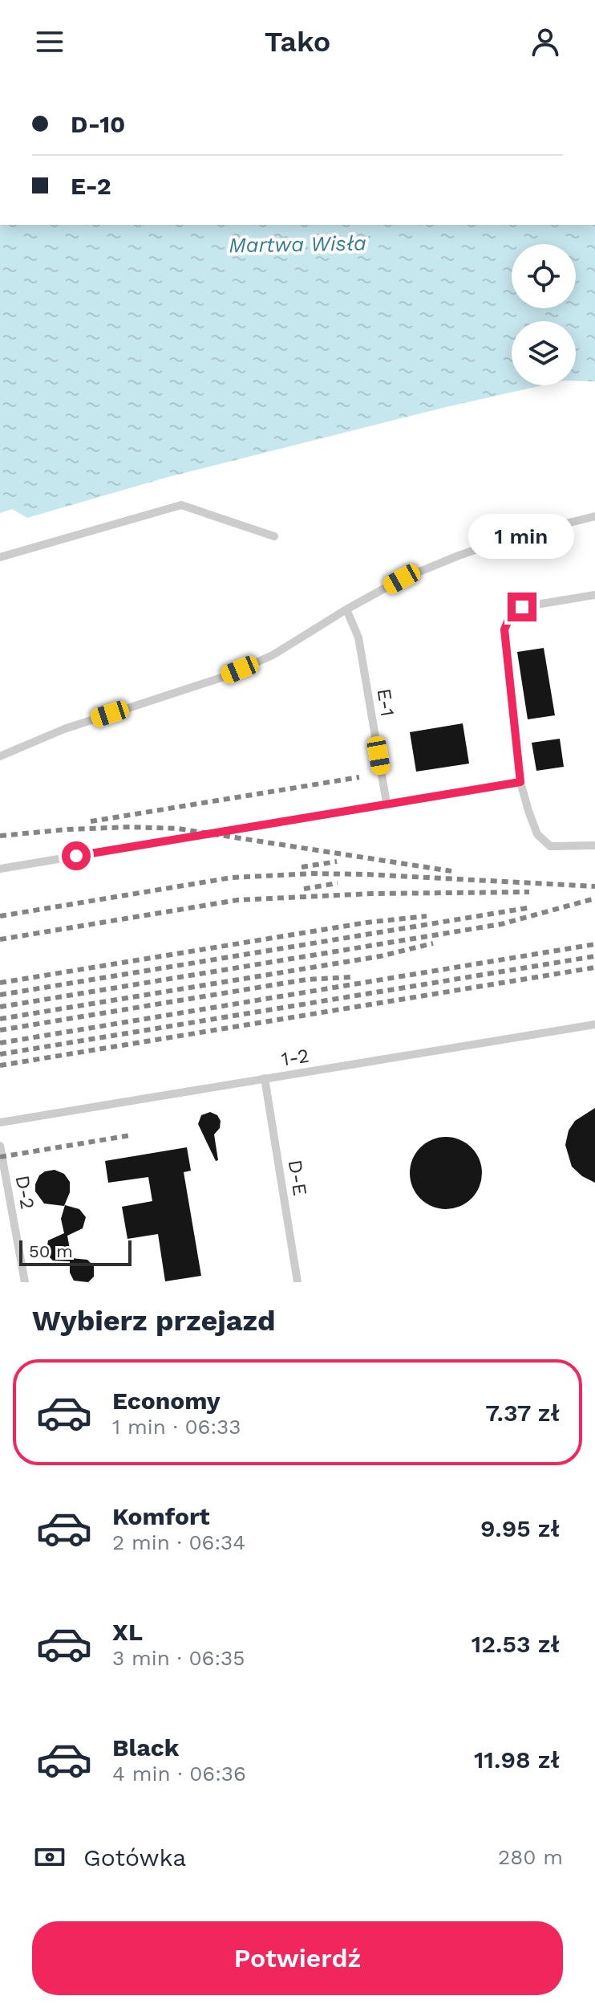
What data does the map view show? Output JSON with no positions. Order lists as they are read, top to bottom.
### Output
{
  "streets": {
    "lane": [
      "E-1",
      "1-2",
      "D-E",
      "D-2"
    ]
  },
  "crossings": [
    ["1-2", "D-E"]
  ],
  "water": ["Martwa Wisła"],
  "scale_bar": "50 m",
  "page": {
    "header": "Tako",
    "banner": ["D-10", "E-2"],
    "bubble": "1 min",
    "scale": "50 m",
    "heading": "Wybierz przejazd",
    "list": [
      {
        "name": "Economy",
        "note": "1 min · 06:33",
        "value": "7.37 zł"
      },
      {
        "name": "Komfort",
        "note": "2 min · 06:34",
        "value": "9.95 zł"
      },
      {
        "name": "XL",
        "note": "3 min · 06:35",
        "value": "12.53 zł"
      },
      {
        "name": "Black",
        "note": "4 min · 06:36",
        "value": "11.98 zł"
      }
    ],
    "pay": ["Gotówka", "280 m"],
    "buttons": "Potwierdź"
  }
}
